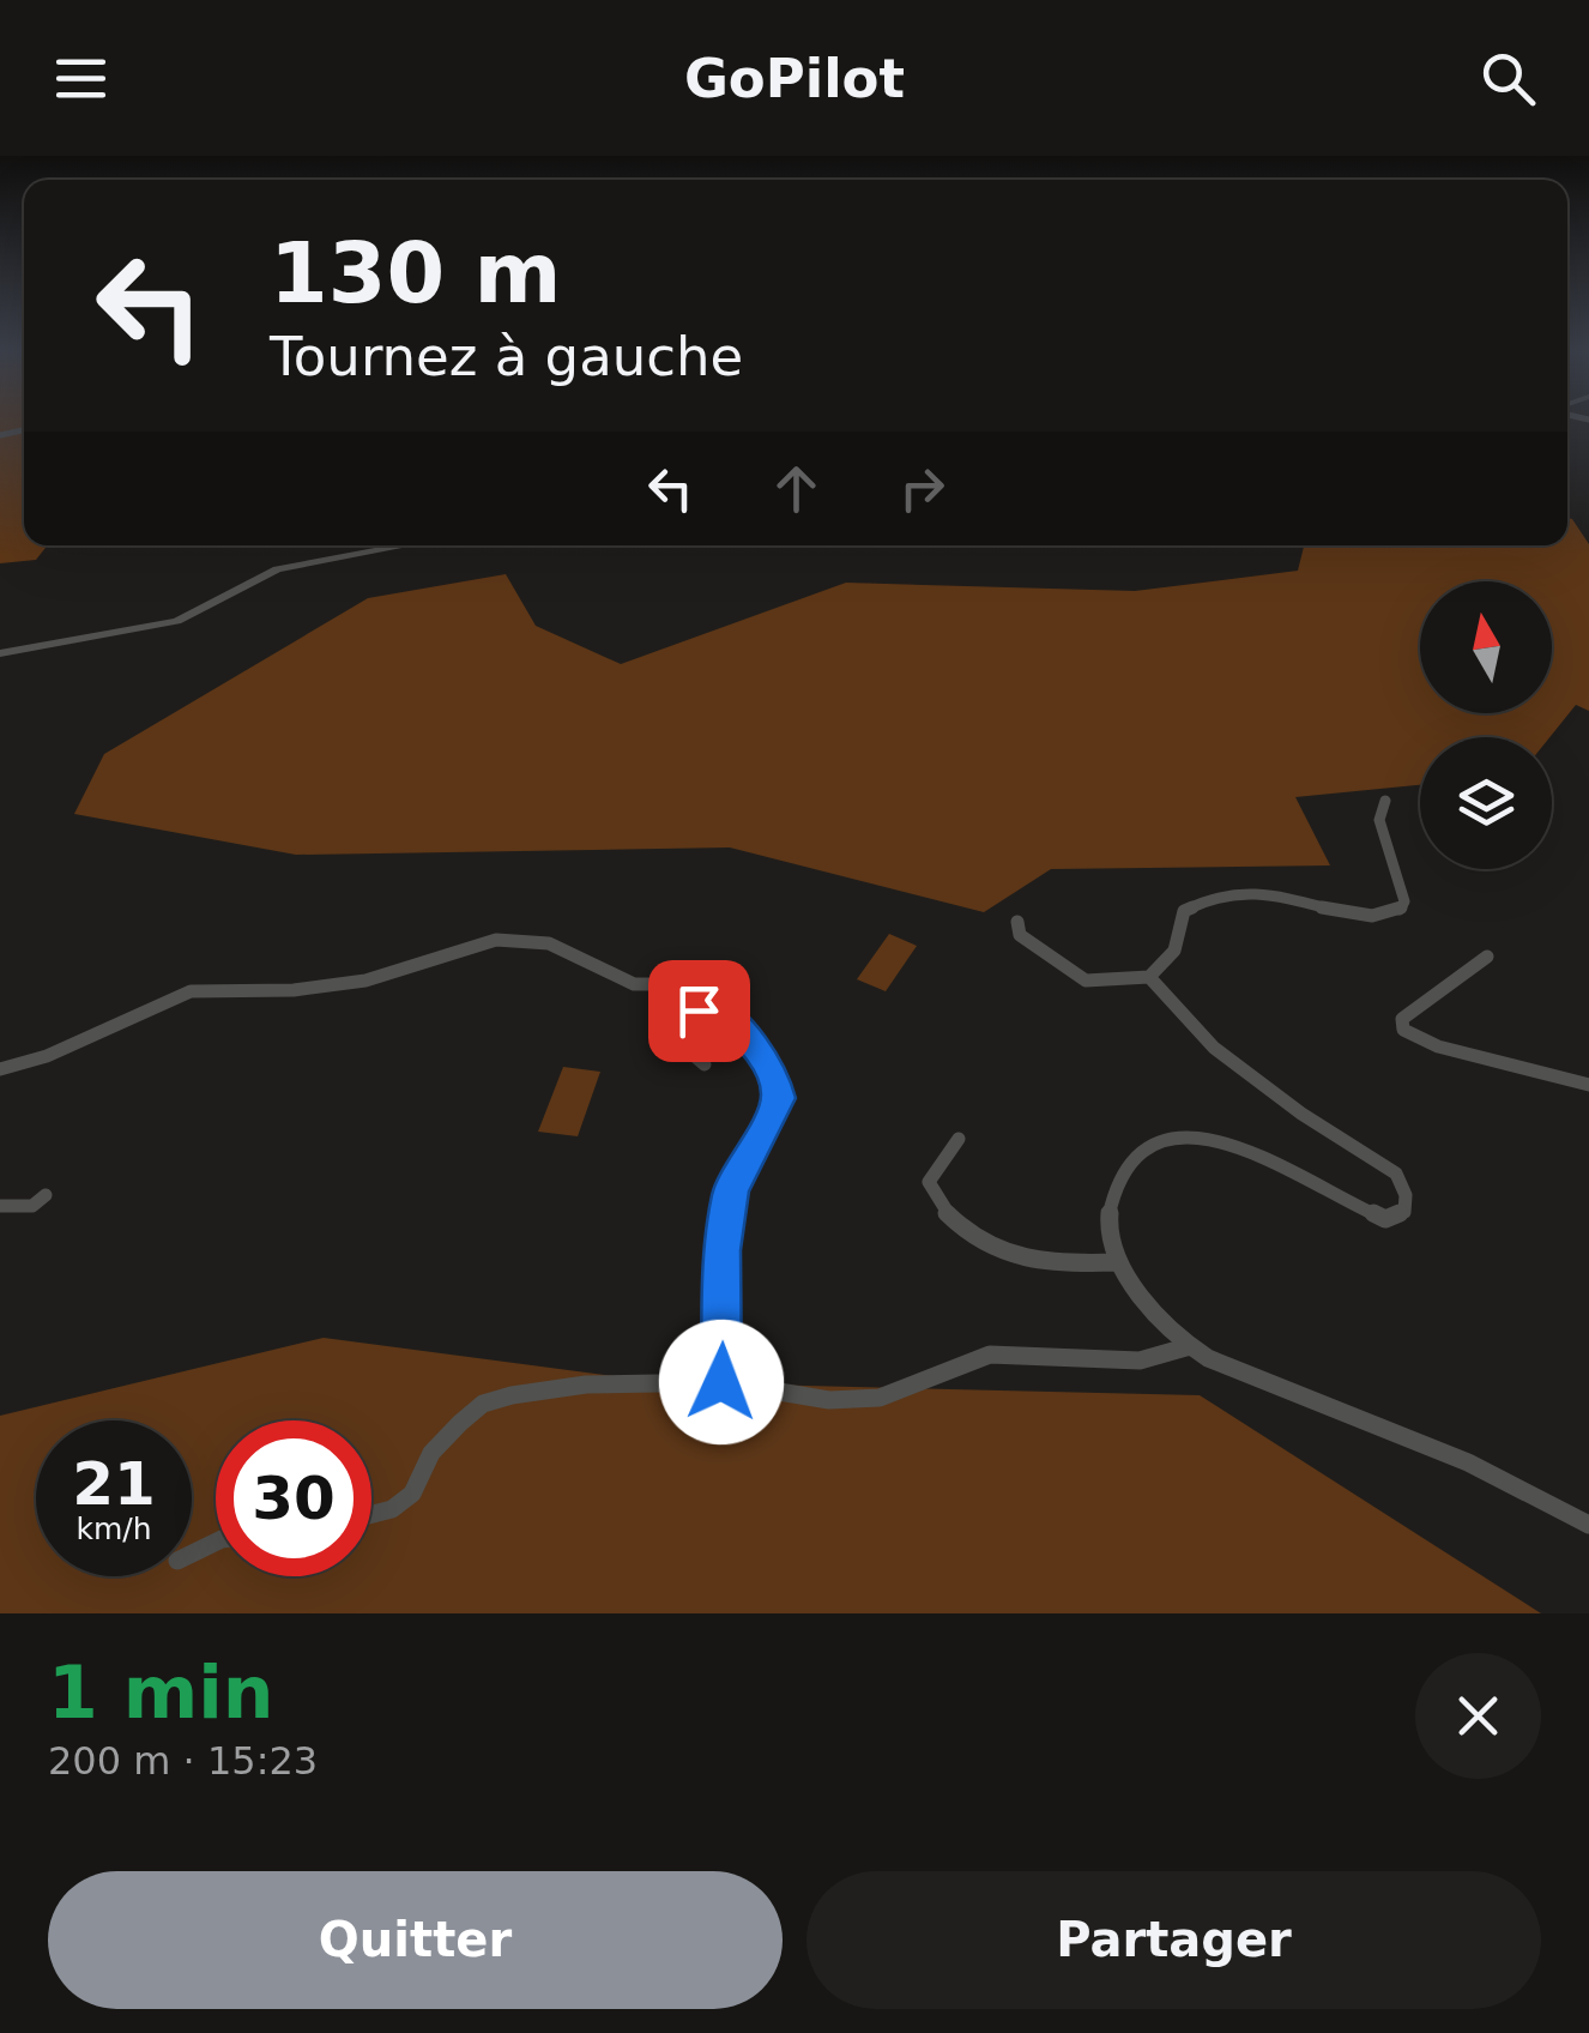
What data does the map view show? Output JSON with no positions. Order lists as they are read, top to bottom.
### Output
{
  "north": "top",
  "page": {
    "header": "GoPilot",
    "turn": ["130 m", "Tournez à gauche"],
    "speed": "21 km/h",
    "limit": "30",
    "heading": ["1 min", "200 m · 15:23"],
    "buttons": ["Quitter", "Partager"]
  }
}
